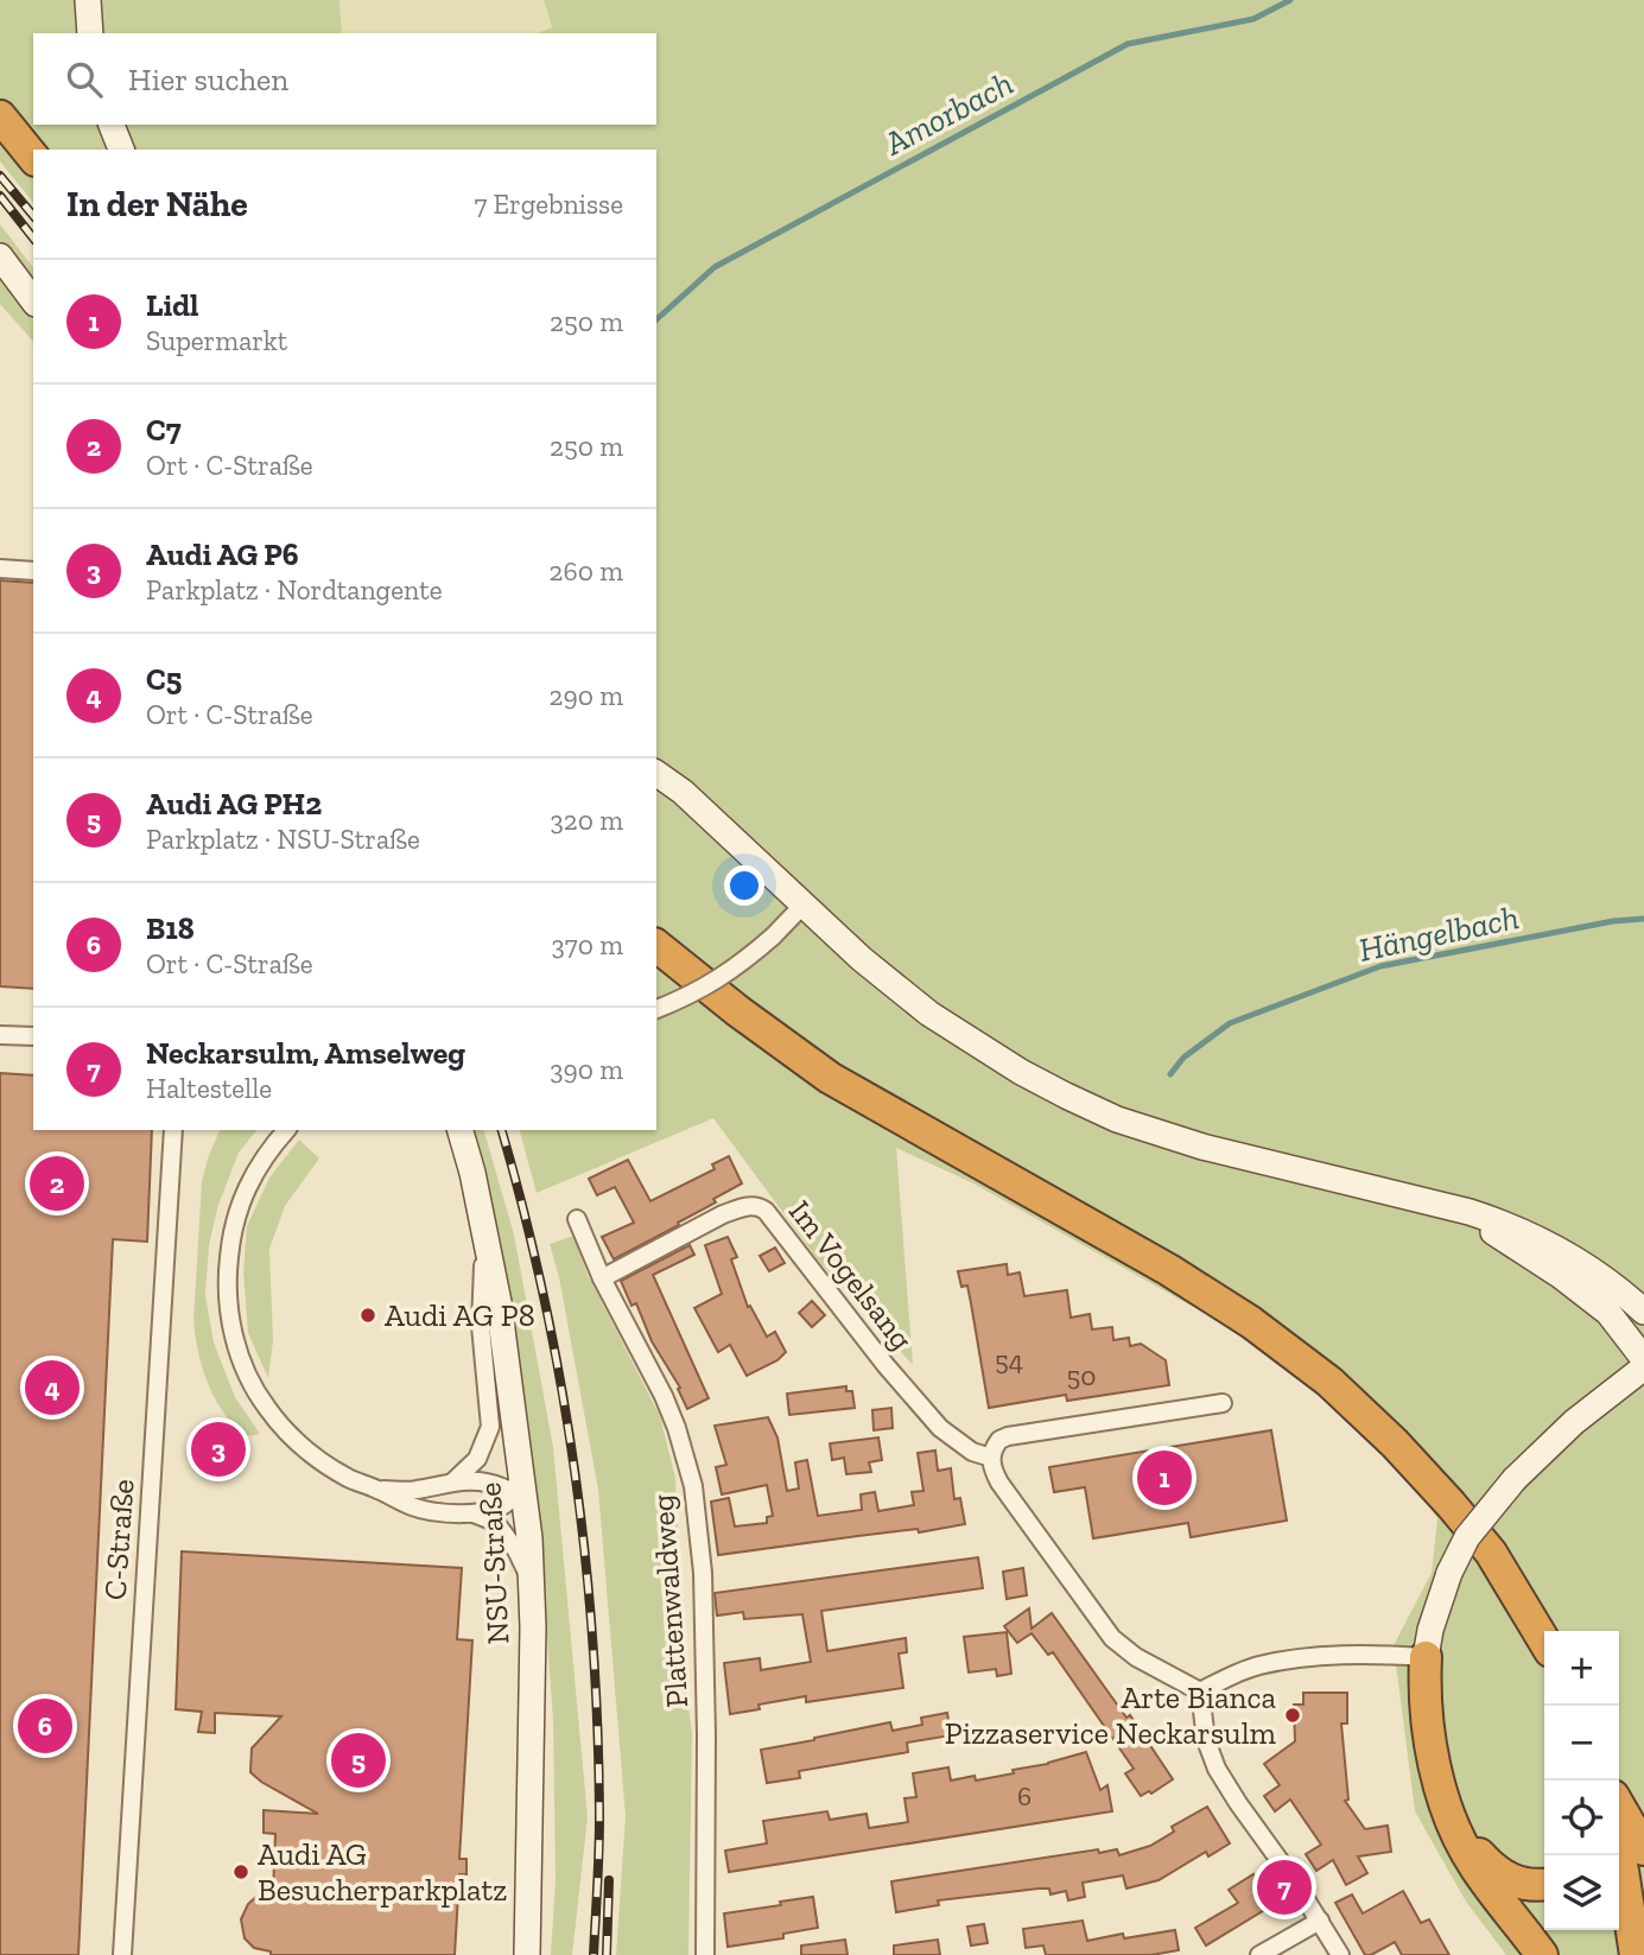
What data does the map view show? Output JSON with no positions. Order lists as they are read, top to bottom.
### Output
{
  "streets": {
    "street": [
      "Im Vogelsang",
      "C-Straße",
      "NSU-Straße",
      "Plattenwaldweg"
    ]
  },
  "crossings": [
    ["Im Vogelsang", "Plattenwaldweg"]
  ],
  "water": ["Amorbach", "Hängelbach"],
  "places": ["Audi AG P8", "Arte Bianca Pizzaservice Neckarsulm", "Audi AG Besucherparkplatz"],
  "house_numbers": ["54", "50", "6"],
  "page": {
    "search": "Hier suchen",
    "heading": ["In der Nähe", "7 Ergebnisse"],
    "list": [
      {
        "mark": "1",
        "name": "Lidl",
        "note": "Supermarkt",
        "value": "250 m"
      },
      {
        "mark": "2",
        "name": "C7",
        "note": "Ort · C-Straße",
        "value": "250 m"
      },
      {
        "mark": "3",
        "name": "Audi AG P6",
        "note": "Parkplatz · Nordtangente",
        "value": "260 m"
      },
      {
        "mark": "4",
        "name": "C5",
        "note": "Ort · C-Straße",
        "value": "290 m"
      },
      {
        "mark": "5",
        "name": "Audi AG PH2",
        "note": "Parkplatz · NSU-Straße",
        "value": "320 m"
      },
      {
        "mark": "6",
        "name": "B18",
        "note": "Ort · C-Straße",
        "value": "370 m"
      },
      {
        "mark": "7",
        "name": "Neckarsulm, Amselweg",
        "note": "Haltestelle",
        "value": "390 m"
      }
    ],
    "pins": [
      "2",
      "4",
      "3",
      "1",
      "6",
      "5",
      "7"
    ],
    "map_buttons": ["+", "−"]
  }
}
